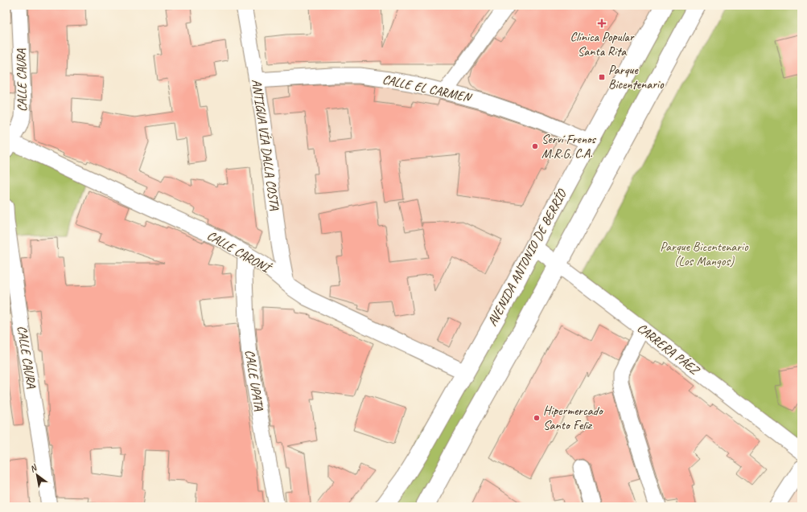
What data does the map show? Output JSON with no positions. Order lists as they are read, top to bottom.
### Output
{
  "streets": {
    "street": [
      "CALLE CAURA",
      "CALLE EL CARMEN",
      "ANTIGUA VÍA DALLA COSTA",
      "CALLE CARONÍ",
      "AVENIDA ANTONIO DE BERRÍO",
      "CARRERA PÁEZ",
      "CALLE UPATA"
    ]
  },
  "crossings": [
    ["CALLE CAURA", "CALLE CARONÍ"],
    ["CALLE EL CARMEN", "ANTIGUA VÍA DALLA COSTA"],
    ["CALLE EL CARMEN", "AVENIDA ANTONIO DE BERRÍO"],
    ["ANTIGUA VÍA DALLA COSTA", "CALLE CARONÍ"],
    ["CALLE CARONÍ", "AVENIDA ANTONIO DE BERRÍO"],
    ["CALLE CARONÍ", "CALLE UPATA"],
    ["AVENIDA ANTONIO DE BERRÍO", "CARRERA PÁEZ"]
  ],
  "parks": ["Parque Bicentenario (Los Mangos)"],
  "places": {
    "health": ["Clínica Popular Santa Rita"],
    "transit": ["Parque Bicentenario"],
    "other": ["Serví Frenos M.R.G, C.A.", "Hipermercado Santo Feliz"]
  },
  "north": "top left"
}
